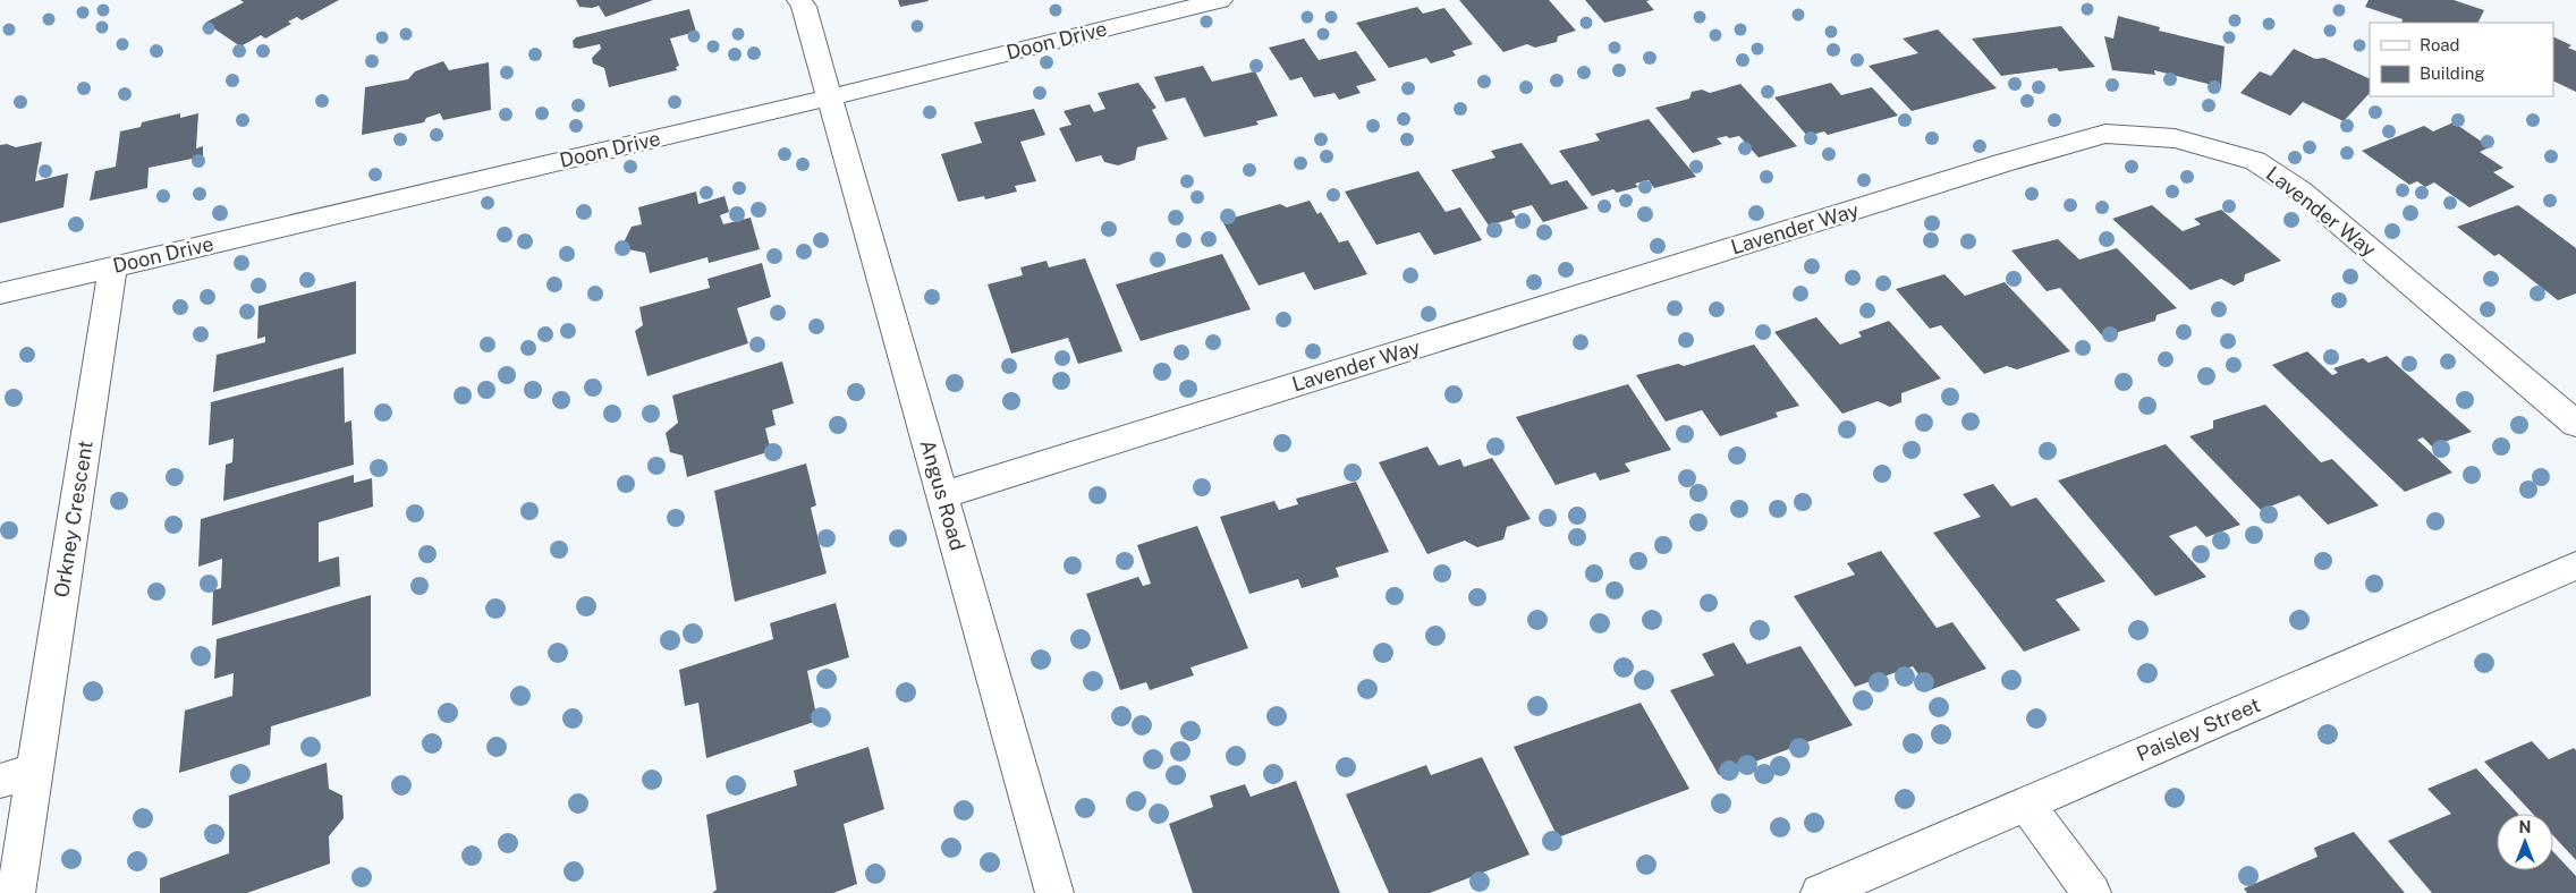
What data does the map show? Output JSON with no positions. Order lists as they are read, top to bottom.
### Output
{
  "streets": {
    "street": [
      "Doon Drive",
      "Lavender Way",
      "Angus Road",
      "Orkney Crescent",
      "Paisley Street"
    ]
  },
  "crossings": [
    ["Doon Drive", "Angus Road"],
    ["Doon Drive", "Orkney Crescent"],
    ["Lavender Way", "Angus Road"]
  ],
  "legend": ["Road", "Building"],
  "north": "top"
}
